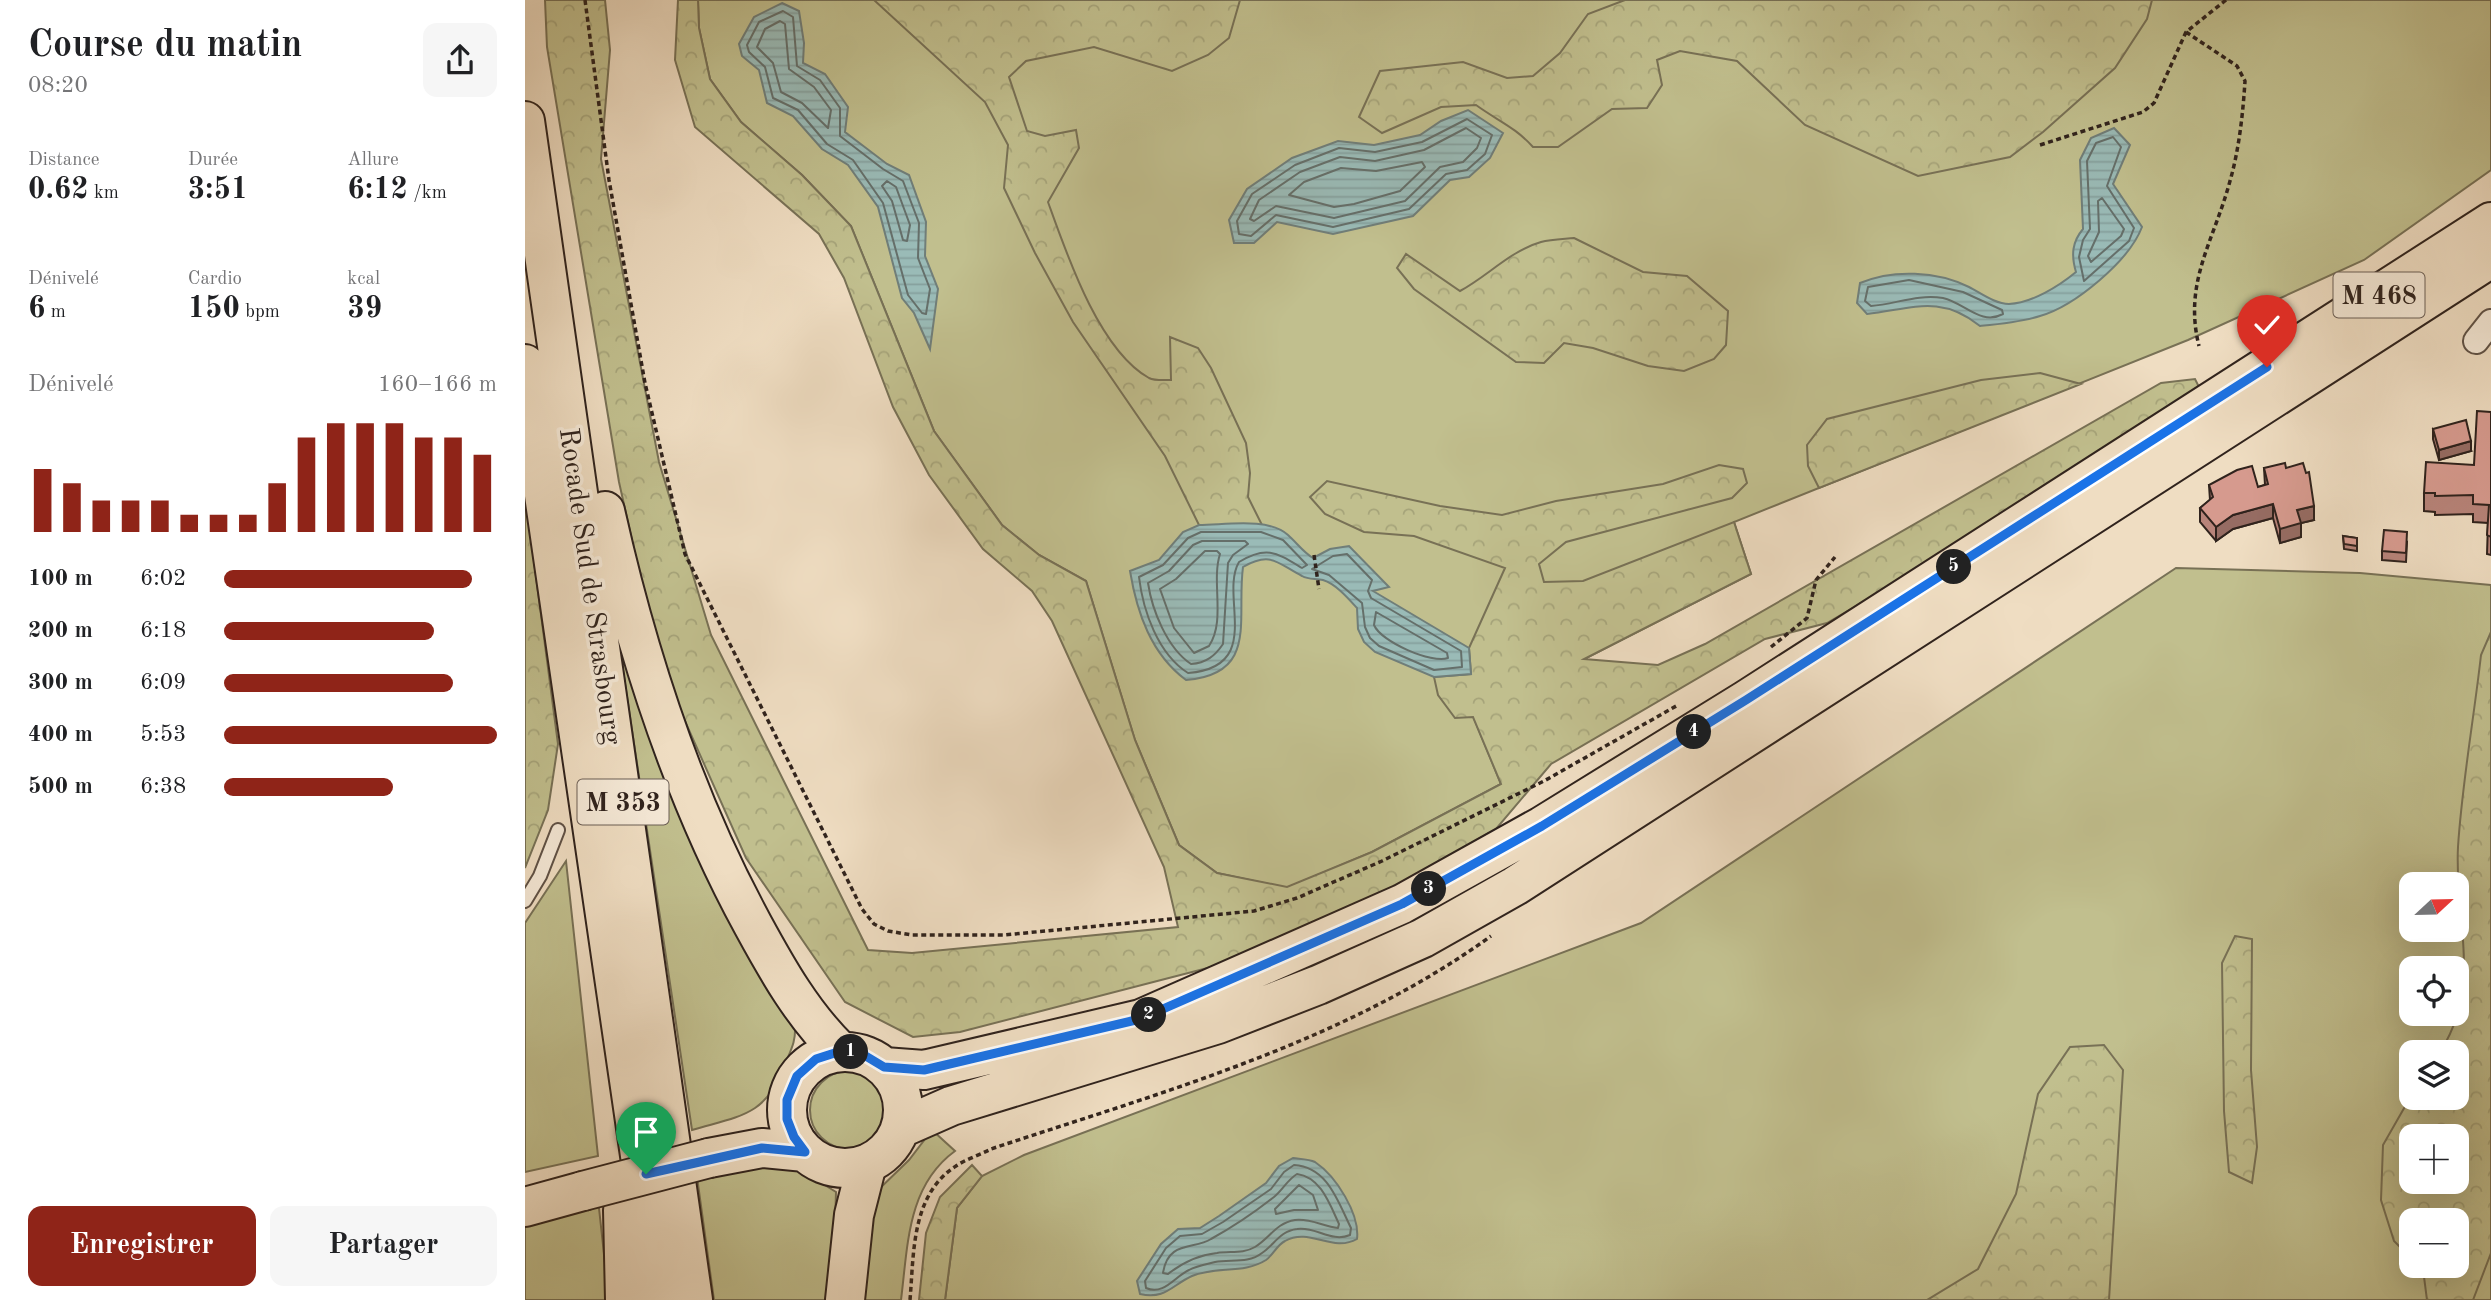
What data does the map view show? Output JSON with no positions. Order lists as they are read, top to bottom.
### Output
{
  "streets": {
    "main road": ["M 468", "Rocade Sud de Strasbourg", "M 353"]
  },
  "north": "right",
  "page": {
    "heading": ["Course du matin", "08:20"],
    "stats": [
      ["Distance", "0.62 km"],
      ["Durée", "3:51"],
      ["Allure", "6:12 /km"],
      ["Dénivelé", "6 m"],
      ["Cardio", "150 bpm"],
      ["kcal", "39"]
    ],
    "chart": ["Dénivelé", "160–166 m"],
    "pins": [
      "5",
      "4",
      "3",
      "2",
      "1"
    ],
    "list": [
      {
        "name": "100 m",
        "note": "6:02"
      },
      {
        "name": "200 m",
        "note": "6:18"
      },
      {
        "name": "300 m",
        "note": "6:09"
      },
      {
        "name": "400 m",
        "note": "5:53"
      },
      {
        "name": "500 m",
        "note": "6:38"
      }
    ],
    "map_buttons": ["+", "−"],
    "buttons": ["Enregistrer", "Partager"]
  }
}
